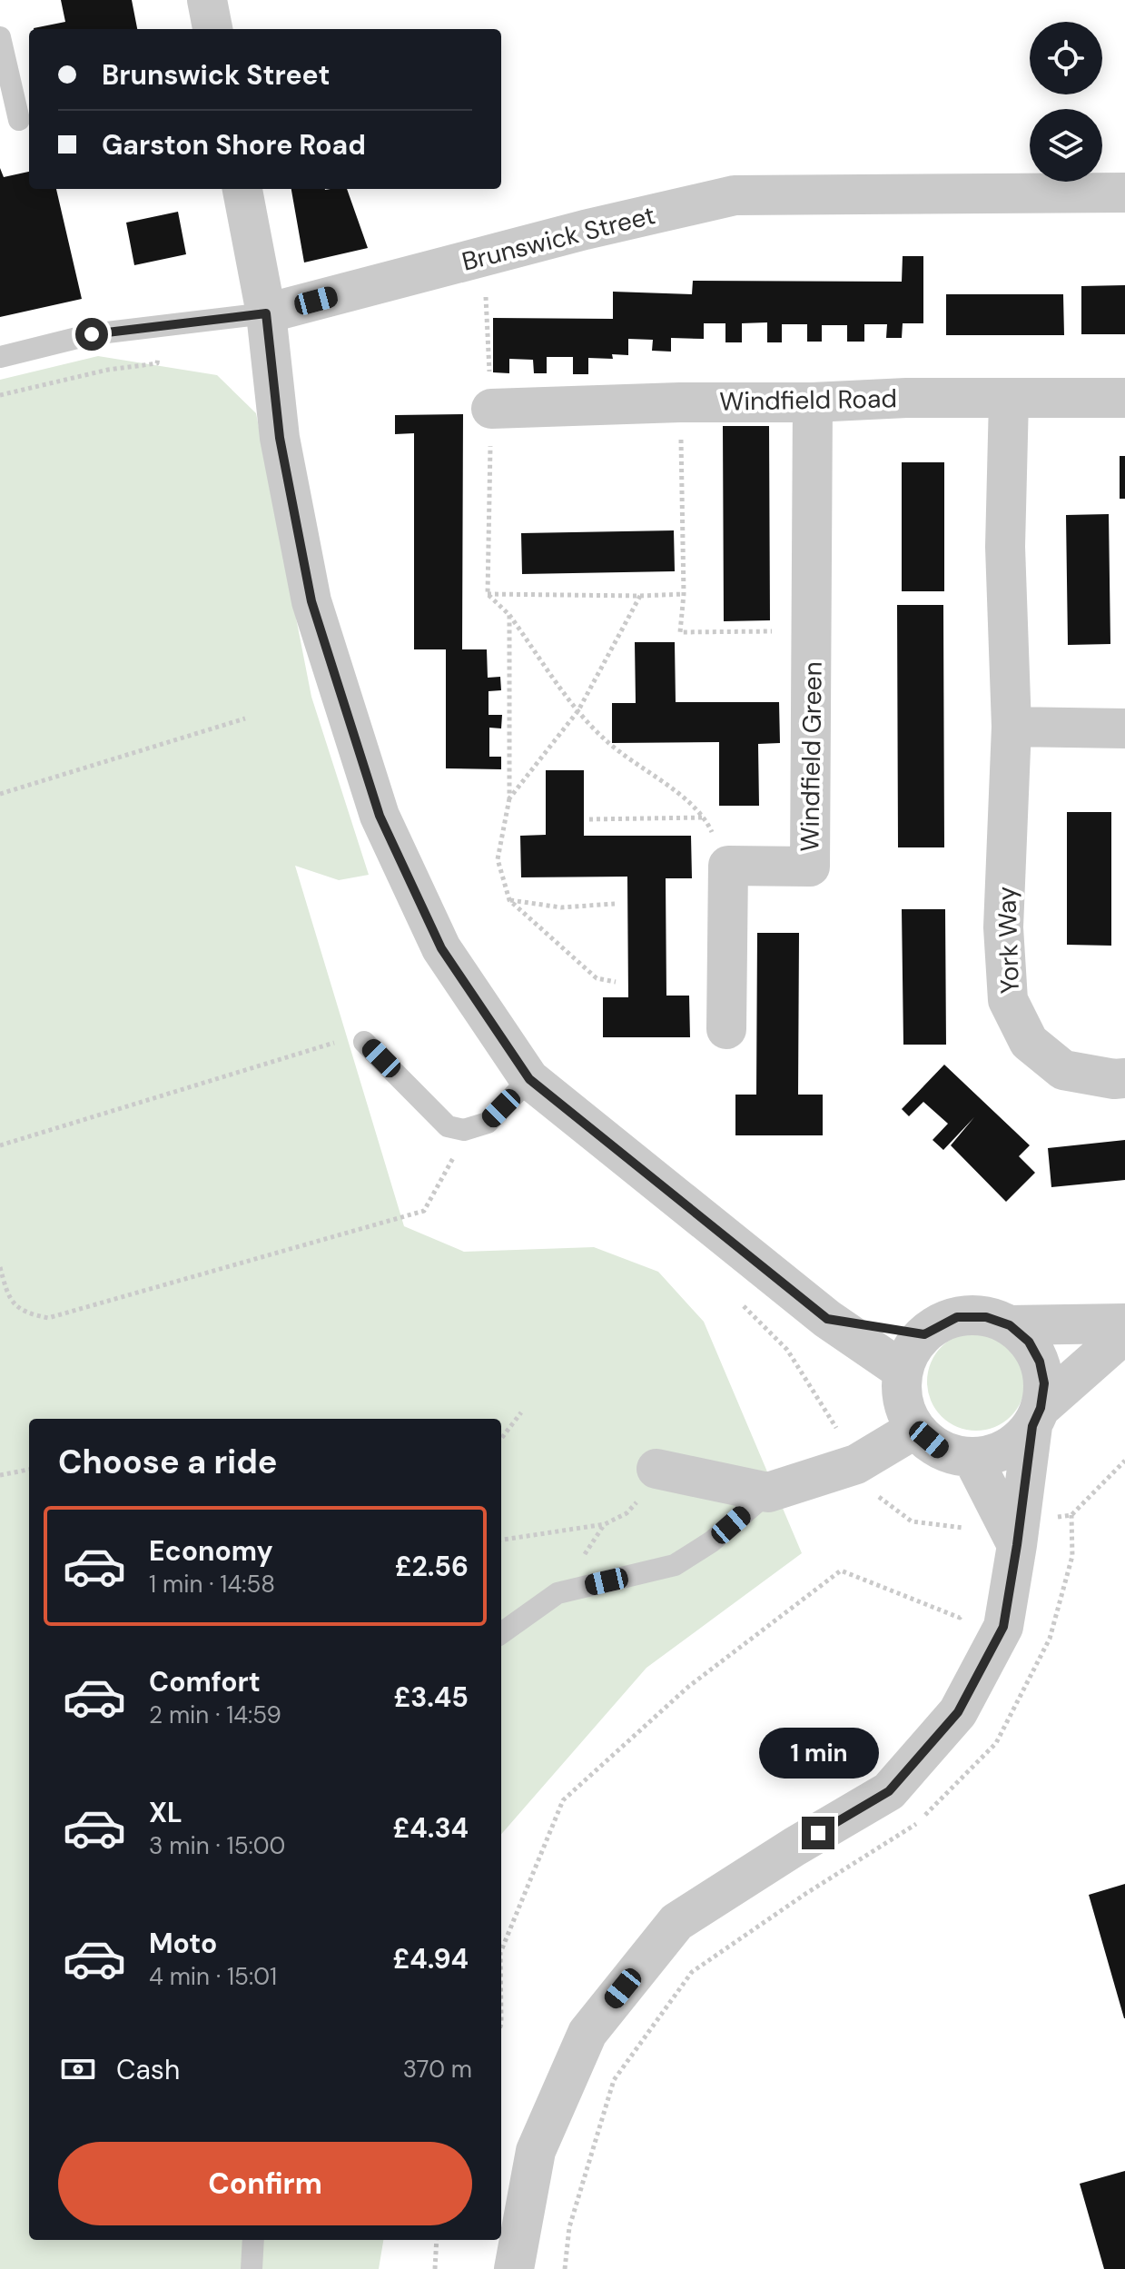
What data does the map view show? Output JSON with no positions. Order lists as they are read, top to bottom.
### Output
{
  "streets": {
    "street": [
      "Brunswick Street",
      "Windfield Road",
      "Windfield Green",
      "York Way"
    ]
  },
  "crossings": [
    ["Windfield Road", "Windfield Green"],
    ["Windfield Road", "York Way"]
  ],
  "page": {
    "banner": ["Brunswick Street", "Garston Shore Road"],
    "heading": "Choose a ride",
    "list": [
      {
        "name": "Economy",
        "note": "1 min · 14:58",
        "value": "£2.56"
      },
      {
        "name": "Comfort",
        "note": "2 min · 14:59",
        "value": "£3.45"
      },
      {
        "name": "XL",
        "note": "3 min · 15:00",
        "value": "£4.34"
      },
      {
        "name": "Moto",
        "note": "4 min · 15:01",
        "value": "£4.94"
      }
    ],
    "bubble": "1 min",
    "pay": ["Cash", "370 m"],
    "buttons": "Confirm"
  }
}
